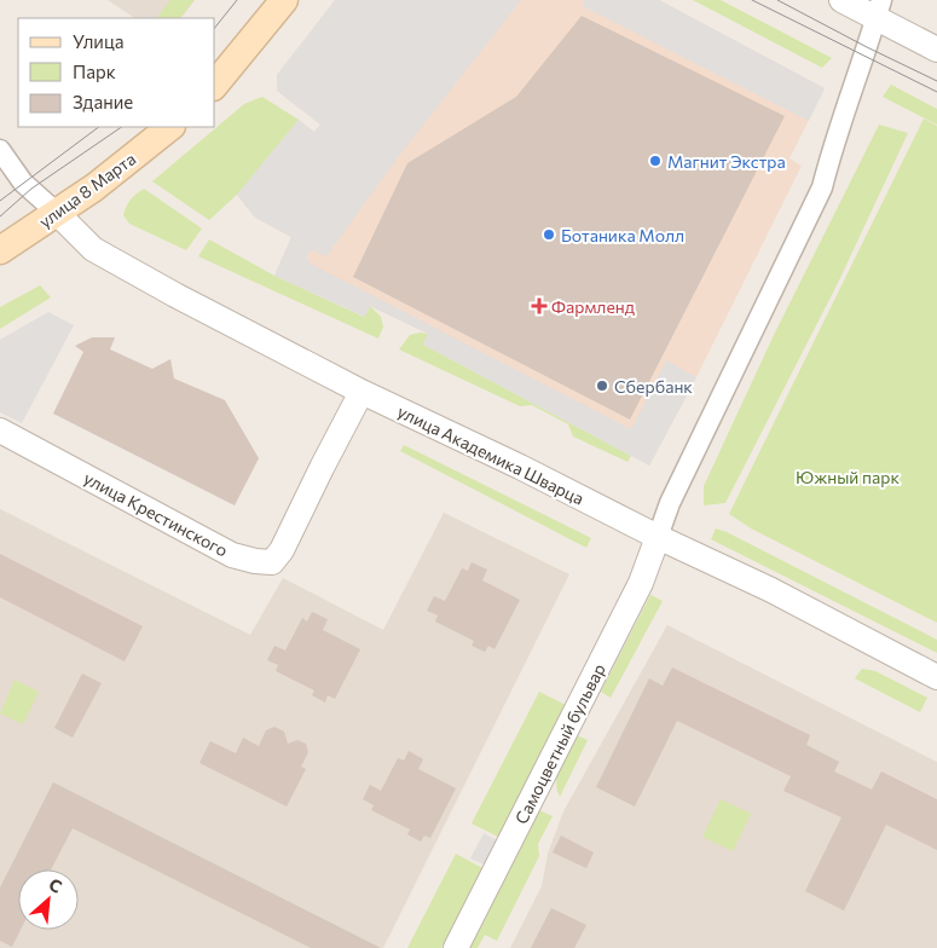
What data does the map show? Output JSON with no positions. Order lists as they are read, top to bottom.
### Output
{
  "streets": {
    "main road": ["улица 8 Марта"],
    "street": ["улица Академика Шварца", "улица Крестинского", "Самоцветный бульвар"]
  },
  "crossings": [
    ["улица 8 Марта", "улица Академика Шварца"],
    ["улица Академика Шварца", "улица Крестинского"],
    ["улица Академика Шварца", "Самоцветный бульвар"]
  ],
  "parks": ["Южный парк"],
  "places": {
    "other": ["Магнит Экстра", "Ботаника Молл", "Сбербанк"],
    "health": ["Фармленд"]
  },
  "legend": ["Улица", "Парк", "Здание"],
  "north": "top right"
}
